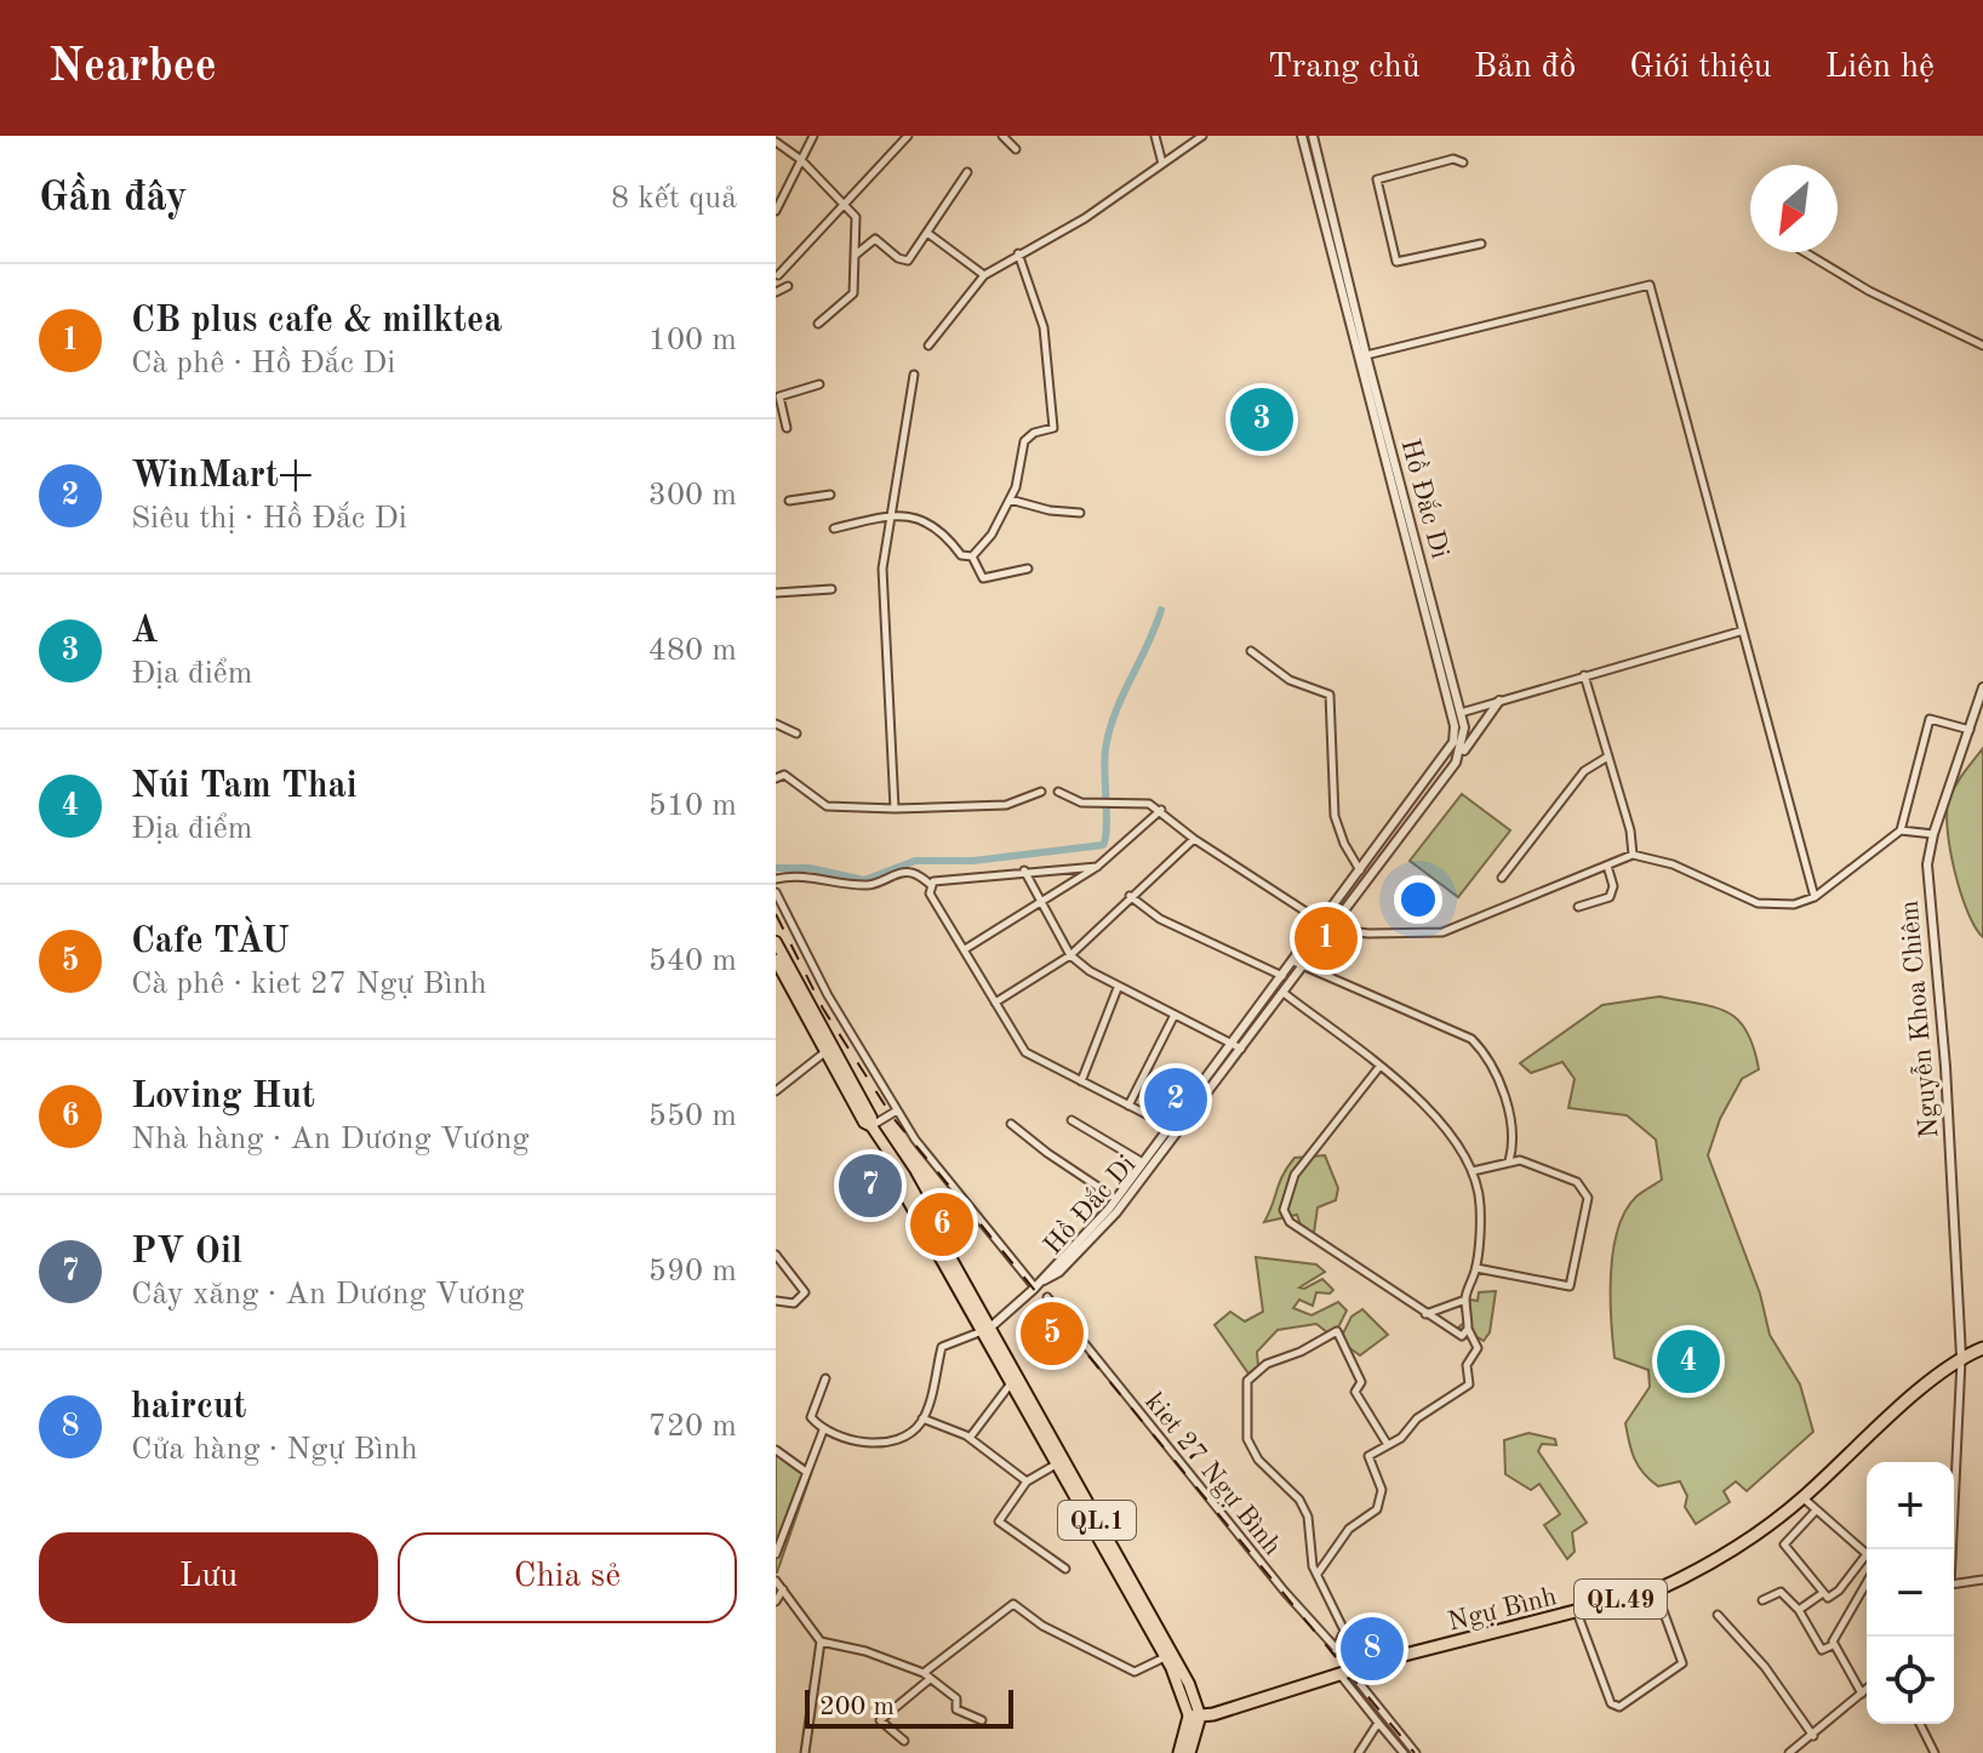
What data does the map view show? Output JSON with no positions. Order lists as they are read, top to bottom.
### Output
{
  "streets": {
    "highway": ["QL.49", "Ngự Bình"],
    "main road": ["QL.1"],
    "street": ["Hồ Đắc Di", "Nguyễn Khoa Chiêm", "kiet 27 Ngự Bình"]
  },
  "crossings": [
    ["Nguyễn Khoa Chiêm", "Ngự Bình"],
    ["kiet 27 Ngự Bình", "Ngự Bình"],
    ["QL.1", "Ngự Bình"]
  ],
  "scale_bar": "200 m",
  "north": "bottom left",
  "page": {
    "header": "Nearbee",
    "nav": [
      "Trang chủ",
      "Bản đồ",
      "Giới thiệu",
      "Liên hệ"
    ],
    "heading": ["Gần đây", "8 kết quả"],
    "list": [
      {
        "mark": "1",
        "name": "CB plus cafe & milktea",
        "note": "Cà phê · Hồ Đắc Di",
        "value": "100 m"
      },
      {
        "mark": "2",
        "name": "WinMart+",
        "note": "Siêu thị · Hồ Đắc Di",
        "value": "300 m"
      },
      {
        "mark": "3",
        "name": "A",
        "note": "Địa điểm",
        "value": "480 m"
      },
      {
        "mark": "4",
        "name": "Núi Tam Thai",
        "note": "Địa điểm",
        "value": "510 m"
      },
      {
        "mark": "5",
        "name": "Cafe TÀU",
        "note": "Cà phê · kiet 27 Ngự Bình",
        "value": "540 m"
      },
      {
        "mark": "6",
        "name": "Loving Hut",
        "note": "Nhà hàng · An Dương Vương",
        "value": "550 m"
      },
      {
        "mark": "7",
        "name": "PV Oil",
        "note": "Cây xăng · An Dương Vương",
        "value": "590 m"
      },
      {
        "mark": "8",
        "name": "haircut",
        "note": "Cửa hàng · Ngự Bình",
        "value": "720 m"
      }
    ],
    "pins": [
      "3",
      "1",
      "2",
      "7",
      "6",
      "5",
      "4",
      "8"
    ],
    "map_buttons": ["+", "−"],
    "buttons": ["Lưu", "Chia sẻ"],
    "scale": "200 m"
  }
}
